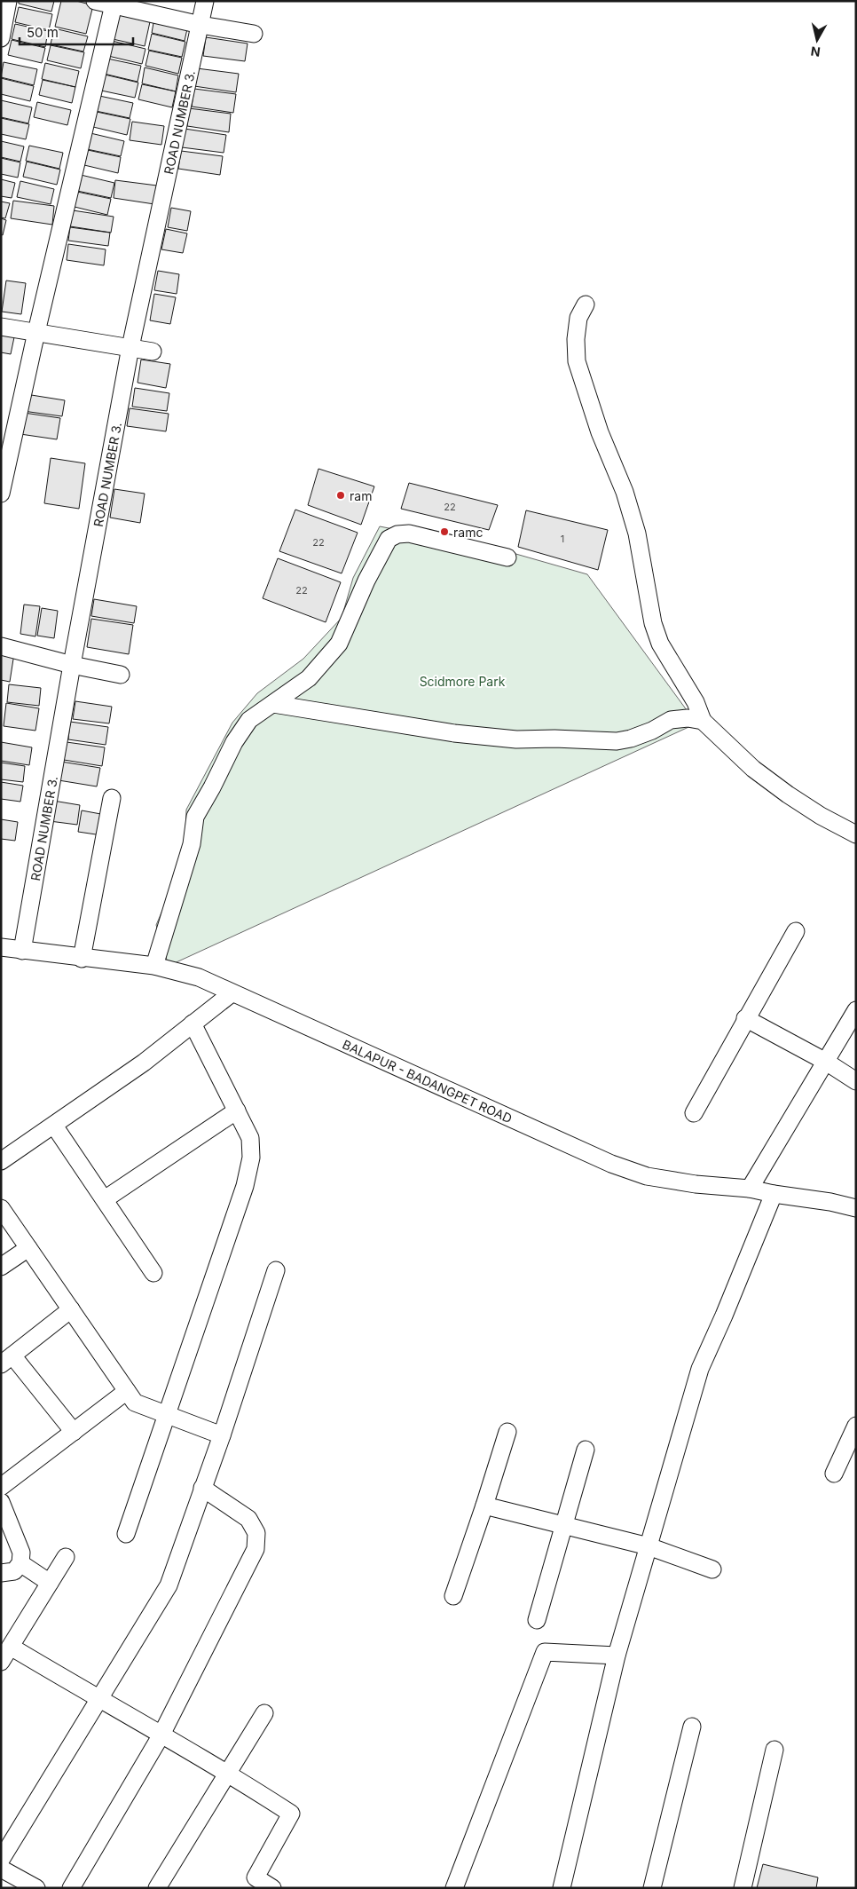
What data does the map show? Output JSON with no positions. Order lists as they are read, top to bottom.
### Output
{
  "streets": {
    "street": ["ROAD NUMBER 3.", "BALAPUR - BADANGPET ROAD"]
  },
  "crossings": [
    ["ROAD NUMBER 3.", "BALAPUR - BADANGPET ROAD"]
  ],
  "parks": ["Scidmore Park"],
  "places": ["ram", "ramc"],
  "house_numbers": [
    "22",
    "1",
    "22",
    "22"
  ],
  "scale_bar": "50 m",
  "north": "bottom"
}
